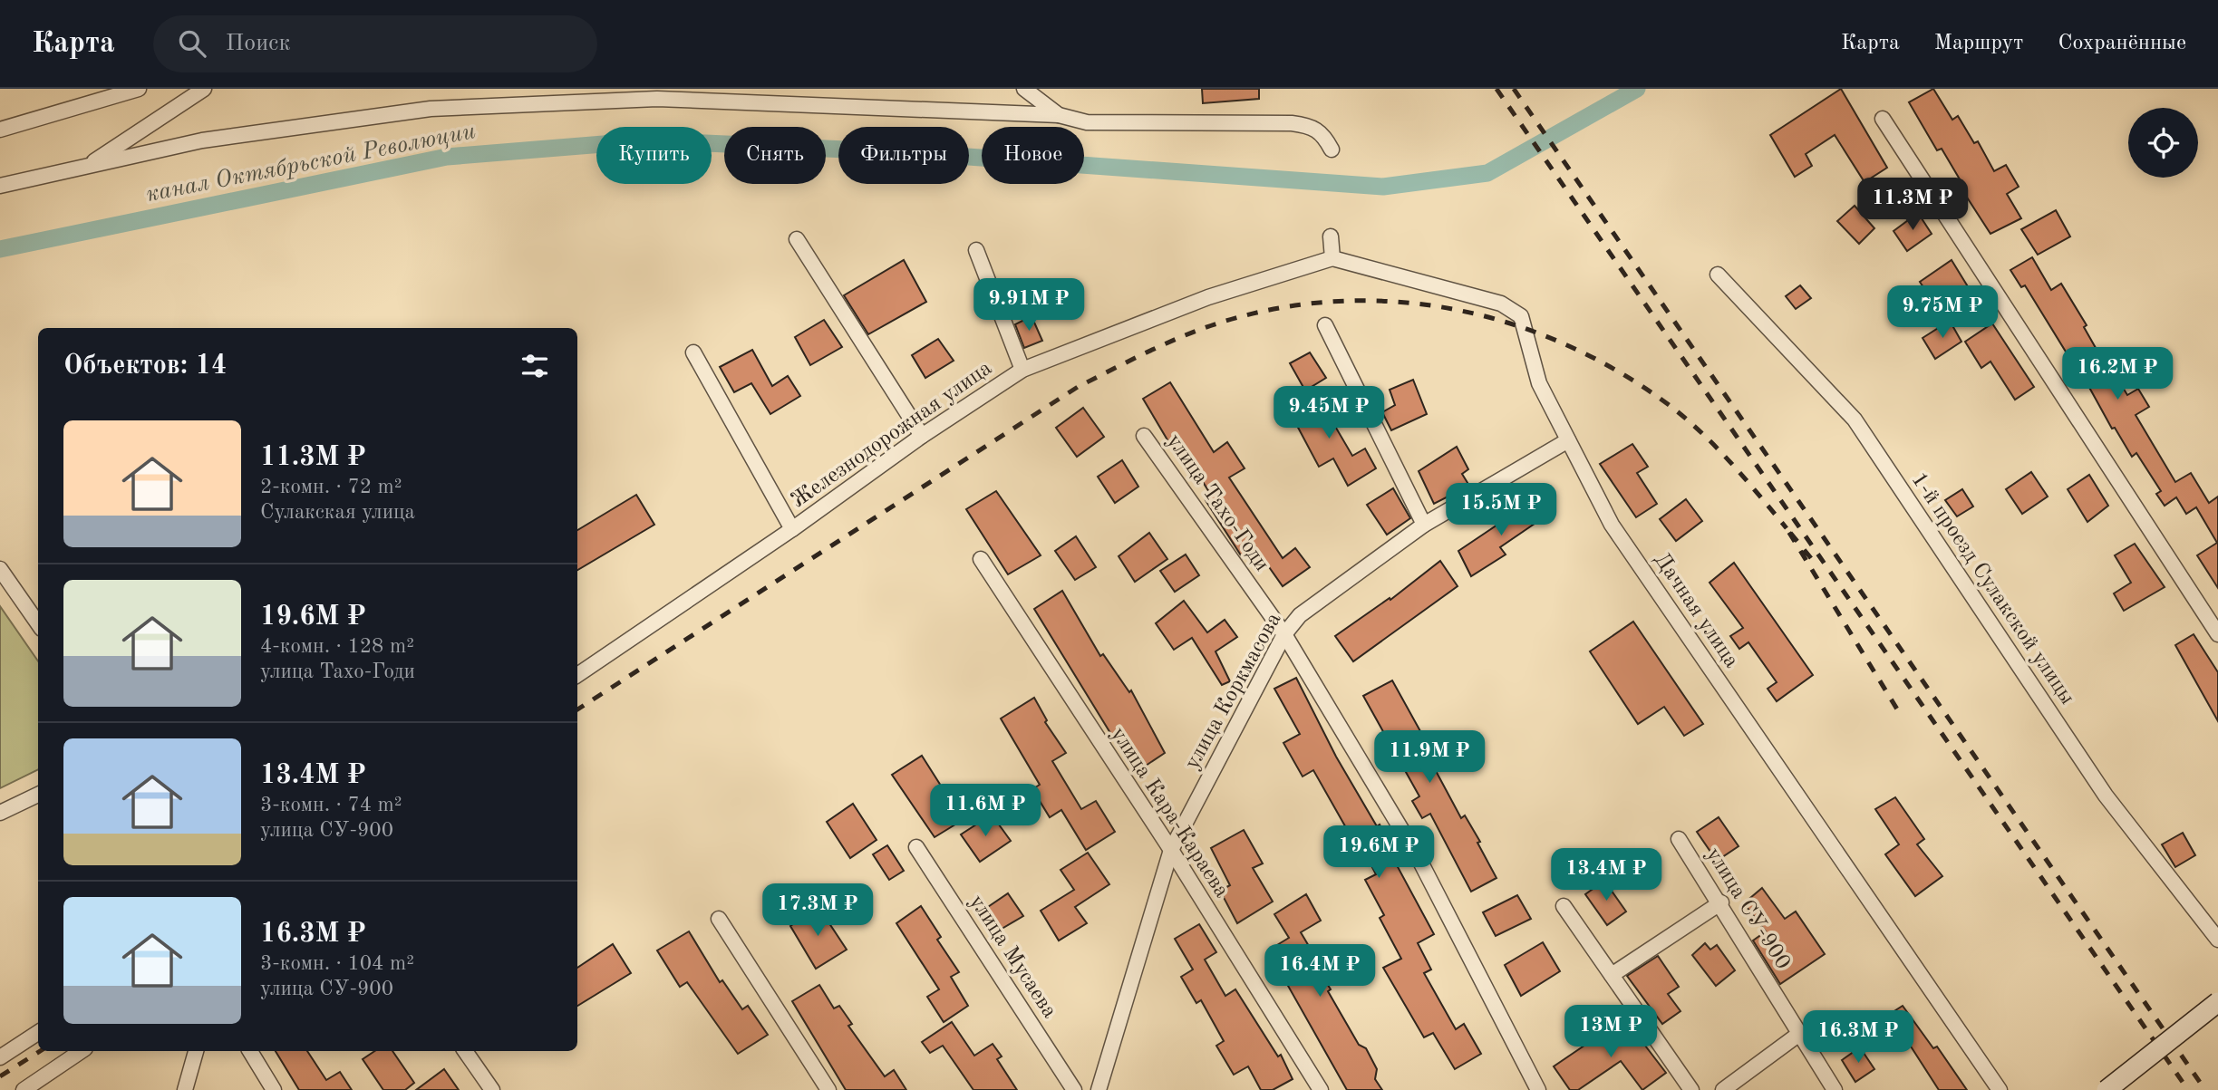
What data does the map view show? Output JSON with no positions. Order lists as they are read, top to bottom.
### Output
{
  "streets": {
    "street": [
      "Железнодорожная улица",
      "улица Тахо-Годи",
      "1-й проезд Сулакской улицы",
      "Дачная улица",
      "улица Коркмасова",
      "улица Кара-Караева",
      "улица СУ-900",
      "улица Мусаева"
    ]
  },
  "crossings": [
    ["Железнодорожная улица", "Дачная улица"],
    ["улица Тахо-Годи", "улица Коркмасова"],
    ["Дачная улица", "улица Коркмасова"],
    ["улица Коркмасова", "улица Кара-Караева"]
  ],
  "water": ["канал Октябрьской Революции"],
  "page": {
    "header": "Карта",
    "search": "Поиск",
    "nav": ["Карта", "Маршрут", "Сохранённые"],
    "chip": [
      "Купить",
      "Снять",
      "Фильтры",
      "Новое"
    ],
    "price": [
      "11.3M ₽",
      "9.91M ₽",
      "9.75M ₽",
      "16.2M ₽",
      "9.45M ₽",
      "15.5M ₽",
      "11.9M ₽",
      "11.6M ₽",
      "19.6M ₽",
      "13.4M ₽",
      "17.3M ₽",
      "16.4M ₽",
      "13M ₽",
      "16.3M ₽"
    ],
    "heading": "Объектов: 14",
    "list": [
      {
        "name": "11.3M ₽",
        "note": "2-комн. · 72 m² · Сулакская улица"
      },
      {
        "name": "19.6M ₽",
        "note": "4-комн. · 128 m² · улица Тахо-Годи"
      },
      {
        "name": "13.4M ₽",
        "note": "3-комн. · 74 m² · улица СУ-900"
      },
      {
        "name": "16.3M ₽",
        "note": "3-комн. · 104 m² · улица СУ-900"
      }
    ]
  }
}
